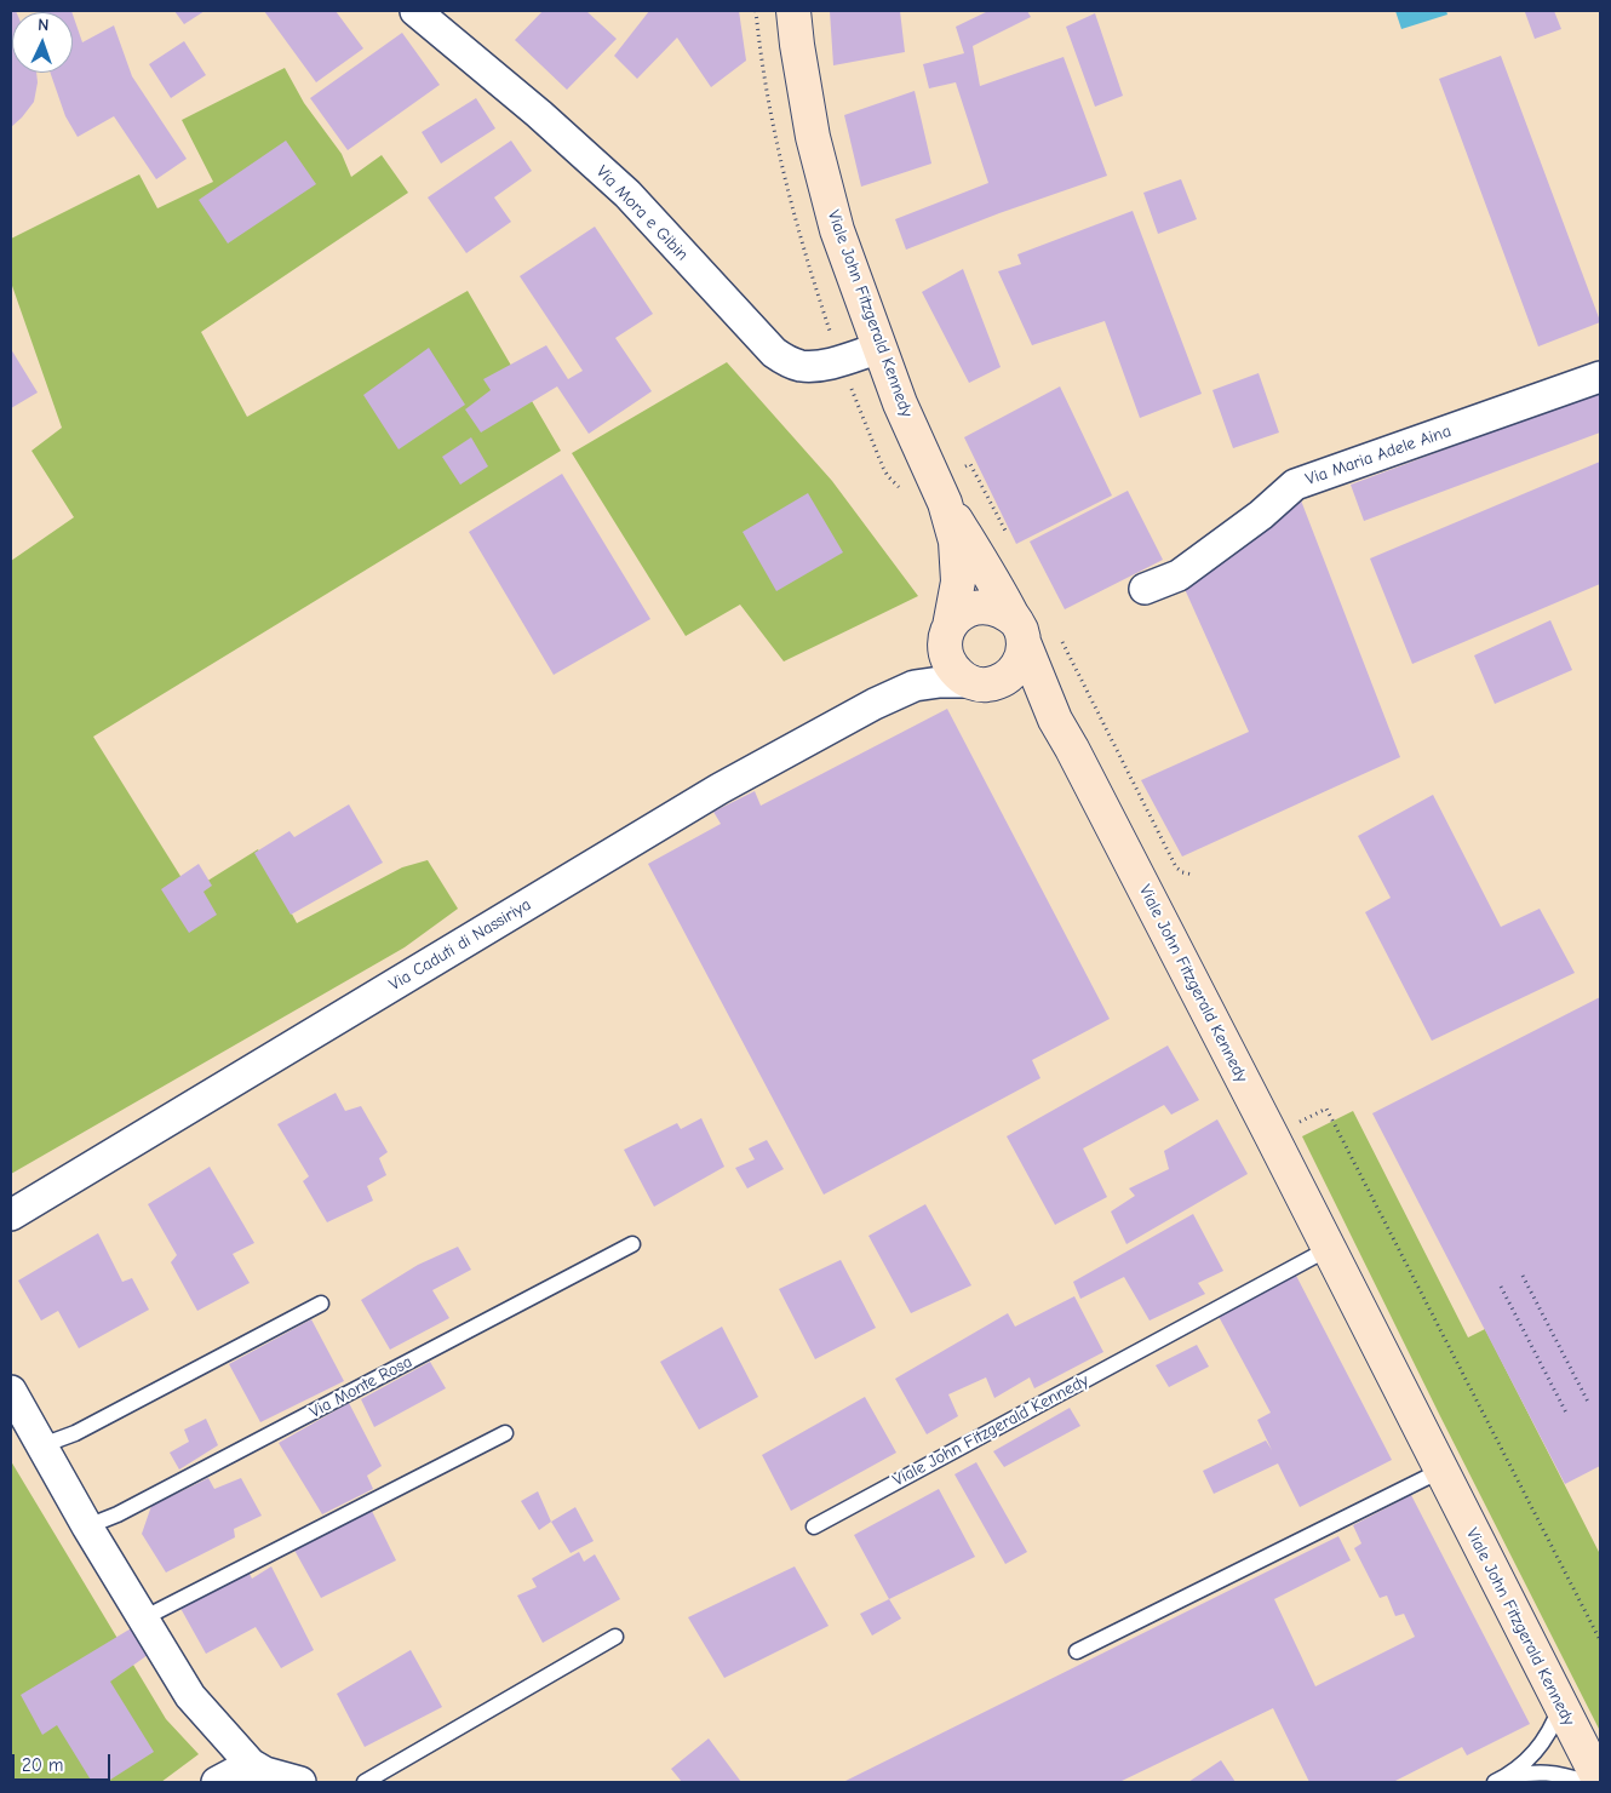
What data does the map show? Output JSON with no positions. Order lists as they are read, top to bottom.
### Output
{
  "streets": {
    "main road": ["Viale John Fitzgerald Kennedy"],
    "street": ["Via Mora e Gibin", "Via Maria Adele Aina", "Via Caduti di Nassiriya"],
    "lane": ["Via Monte Rosa"]
  },
  "crossings": [
    ["Via Mora e Gibin", "Viale John Fitzgerald Kennedy"],
    ["Viale John Fitzgerald Kennedy", "Via Caduti di Nassiriya"]
  ],
  "scale_bar": "20 m",
  "north": "top"
}
